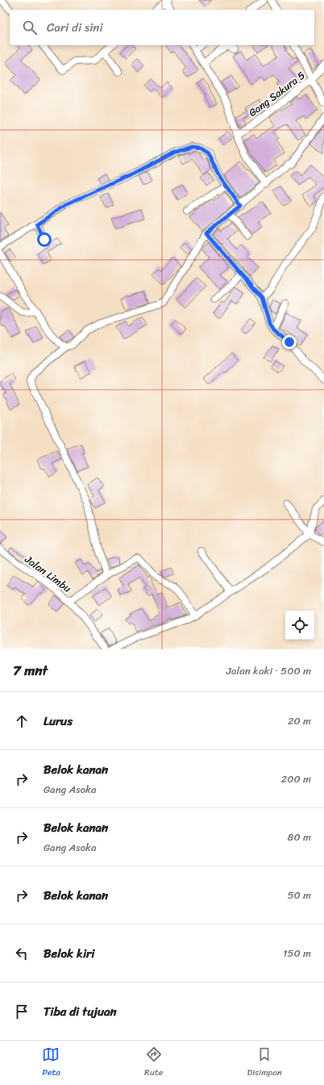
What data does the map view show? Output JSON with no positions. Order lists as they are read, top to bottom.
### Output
{
  "streets": {
    "street": ["Gang Sakura 5", "Jalan Limbu"]
  },
  "page": {
    "search": "Cari di sini",
    "heading": ["7 mnt", "Jalan kaki · 500 m"],
    "list": [
      ["Lurus", "20 m"],
      ["Belok kanan", "Gang Asoka", "200 m"],
      ["Belok kanan", "Gang Asoka", "80 m"],
      ["Belok kanan", "50 m"],
      ["Belok kiri", "150 m"],
      "Tiba di tujuan"
    ],
    "nav": ["Peta", "Rute", "Disimpan"]
  }
}
